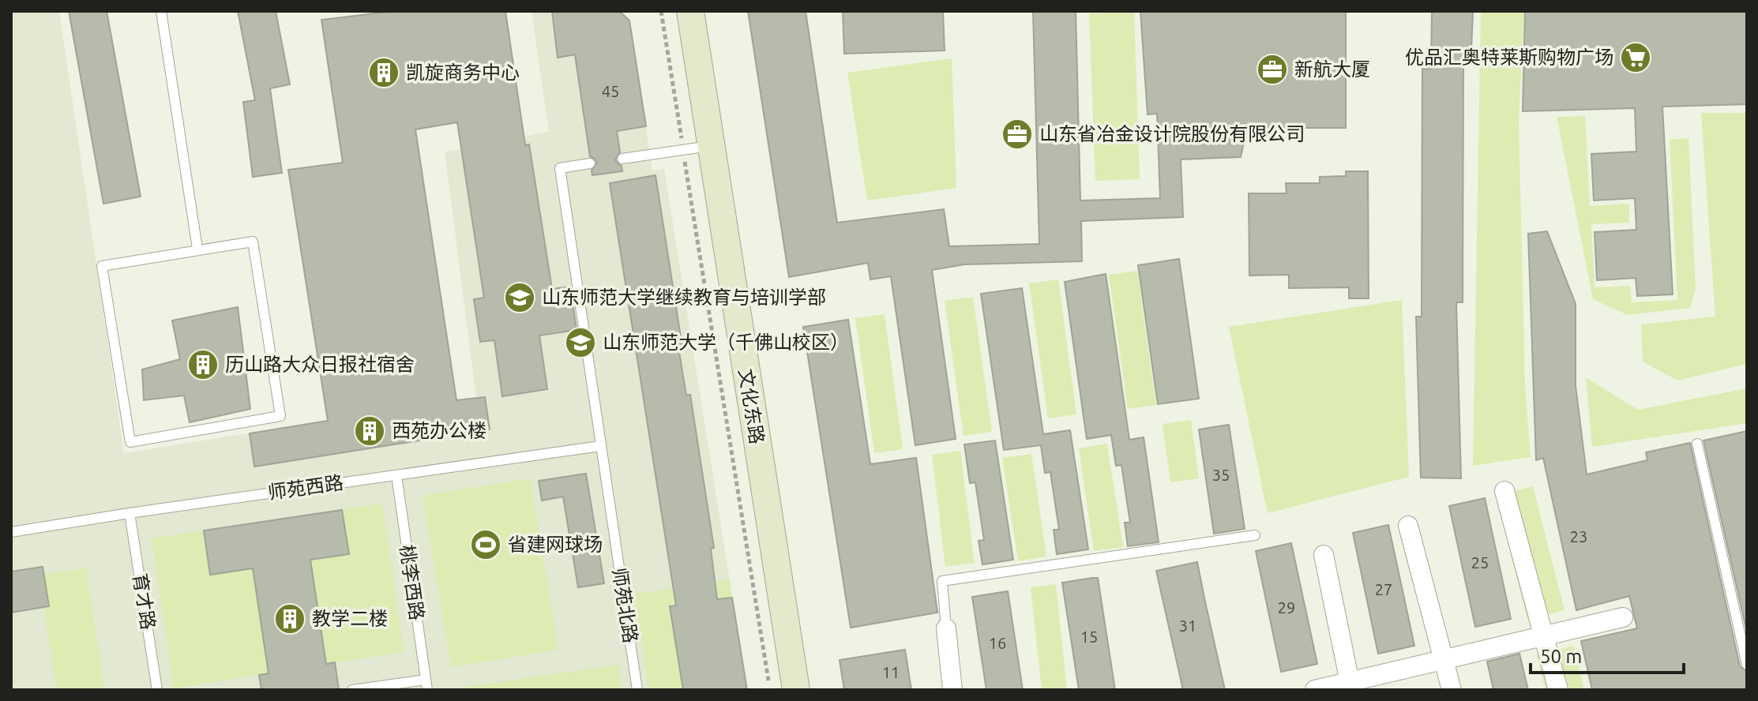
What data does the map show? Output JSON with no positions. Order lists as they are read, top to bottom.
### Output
{
  "streets": {
    "main road": ["文化东路"],
    "lane": [
      "师苑西路",
      "桃李西路",
      "育才路",
      "师苑北路"
    ]
  },
  "crossings": [
    ["师苑西路", "桃李西路"],
    ["师苑西路", "育才路"],
    ["师苑西路", "师苑北路"]
  ],
  "places": {
    "supermarket": ["优品汇奥特莱斯购物广场"],
    "office": ["新航大厦", "山东省冶金设计院股份有限公司"],
    "building": [
      "凯旋商务中心",
      "历山路大众日报社宿舍",
      "西苑办公楼",
      "教学二楼"
    ],
    "school or university": ["山东师范大学继续教育与培训学部", "山东师范大学（千佛山校区）"],
    "sports": ["省建网球场"]
  },
  "house_numbers": [
    "45",
    "35",
    "23",
    "25",
    "27",
    "29",
    "31",
    "15",
    "16",
    "11"
  ],
  "scale_bar": "50 m"
}
